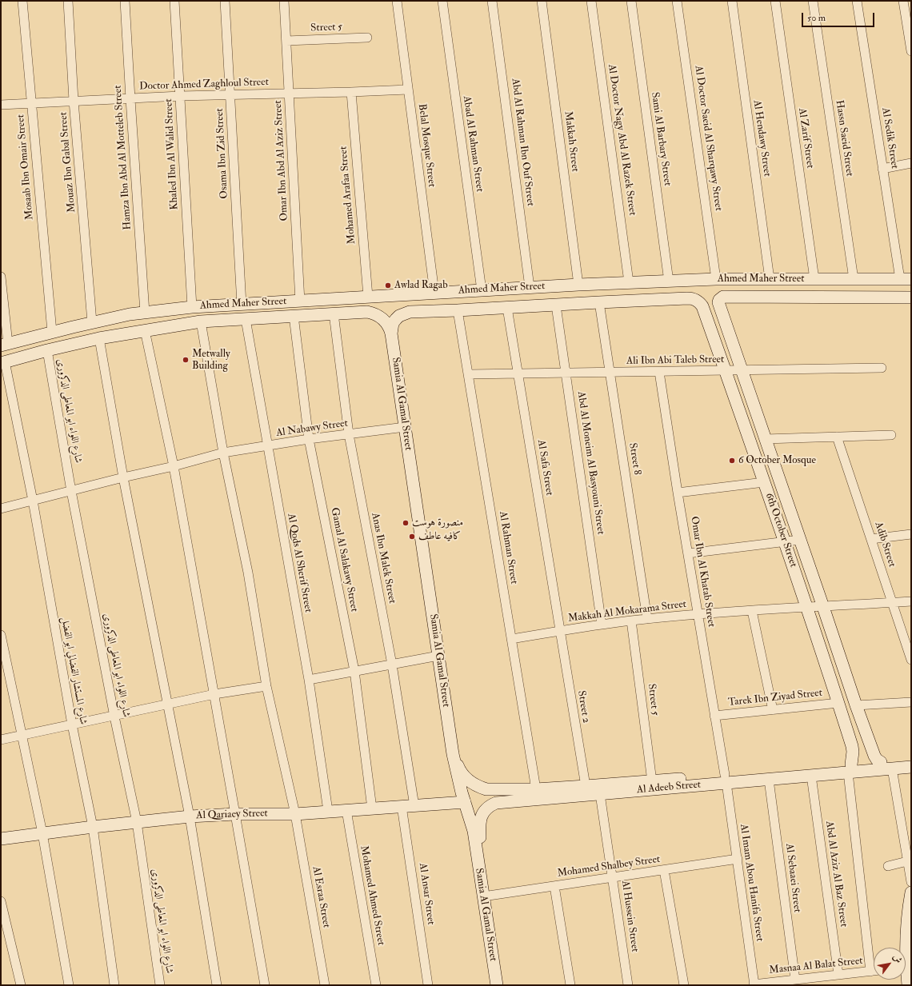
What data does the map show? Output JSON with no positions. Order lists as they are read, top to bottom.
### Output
{
  "streets": {
    "street": [
      "Street 5",
      "Doctor Ahmed Zaghloul Street",
      "Al Doctor Saeid Al Sharqawy Street",
      "Al Hendawy Street",
      "Al Zarif Street",
      "Hassn Saeid Street",
      "Al Sedik Street",
      "Sami Al Barbary Street",
      "Al Doctor Nagy Abd Al Razek Street",
      "Makkah Street",
      "Abd Al Rahman Ibn Ouf Street",
      "Abad Al Rahman Street",
      "Belal Mosque Street",
      "Osama Ibn Zid Street",
      "Khaled Ibn Al Walid Street",
      "Hamza Ibn Abd Al Motteleb Street",
      "Omar Ibn Abd Al Aziz Street",
      "Mouaz Ibn Gabal Street",
      "Mosaab Ibn Omair Street",
      "Mohamed Arafaa Street",
      "Ahmed Maher Street",
      "Ali Ibn Abi Taleb Street",
      "Samia Al Gamal Street",
      "شارع اللواء ابو المعاطى الدكرورى",
      "Al Nabawy Street",
      "Street 8",
      "Abd Al Moneim Al Basyouni Street",
      "Al Safa Street",
      "6th October Street",
      "Adib Street",
      "Al Rahman Street",
      "Anas Ibn Malek Street",
      "Gamal Al Salakawy Street",
      "Al Qods Al Sherif Street",
      "Omar Ibn Al Khatab Street",
      "Makkah Al Mokarama Street",
      "شارع المستشار الفضالي ابو الفضل",
      "Tarek Ibn Ziyad Street",
      "Street 2",
      "Al Adeeb Street",
      "Al Qariaey Street",
      "Mohamed Shalbey Street",
      "Abd Al Aziz Al Baz Street",
      "Al Sebaaei Street",
      "Al Imam Abou Hanifa Street",
      "Al Ansar Street",
      "Mohamed Ahmed Street",
      "Al Esraa Street",
      "Al Hussein Street",
      "Masnaa Al Balat Street"
    ]
  },
  "crossings": [
    ["Street 5", "Omar Ibn Abd Al Aziz Street"],
    ["Street 5", "Makkah Al Mokarama Street"],
    ["Street 5", "Al Adeeb Street"],
    ["Doctor Ahmed Zaghloul Street", "Belal Mosque Street"],
    ["Doctor Ahmed Zaghloul Street", "Osama Ibn Zid Street"],
    ["Doctor Ahmed Zaghloul Street", "Khaled Ibn Al Walid Street"],
    ["Doctor Ahmed Zaghloul Street", "Hamza Ibn Abd Al Motteleb Street"],
    ["Doctor Ahmed Zaghloul Street", "Omar Ibn Abd Al Aziz Street"],
    ["Doctor Ahmed Zaghloul Street", "Mouaz Ibn Gabal Street"],
    ["Doctor Ahmed Zaghloul Street", "Mosaab Ibn Omair Street"],
    ["Doctor Ahmed Zaghloul Street", "Mohamed Arafaa Street"],
    ["Al Doctor Saeid Al Sharqawy Street", "Ahmed Maher Street"],
    ["Al Hendawy Street", "Ahmed Maher Street"],
    ["Al Zarif Street", "Ahmed Maher Street"],
    ["Hassn Saeid Street", "Ahmed Maher Street"],
    ["Al Sedik Street", "Ahmed Maher Street"],
    ["Sami Al Barbary Street", "Ahmed Maher Street"],
    ["Al Doctor Nagy Abd Al Razek Street", "Ahmed Maher Street"],
    ["Makkah Street", "Ahmed Maher Street"],
    ["Abd Al Rahman Ibn Ouf Street", "Ahmed Maher Street"],
    ["Abad Al Rahman Street", "Ahmed Maher Street"],
    ["Belal Mosque Street", "Ahmed Maher Street"],
    ["Osama Ibn Zid Street", "Ahmed Maher Street"],
    ["Khaled Ibn Al Walid Street", "Ahmed Maher Street"],
    ["Hamza Ibn Abd Al Motteleb Street", "Ahmed Maher Street"],
    ["Omar Ibn Abd Al Aziz Street", "Ahmed Maher Street"],
    ["Mouaz Ibn Gabal Street", "Ahmed Maher Street"],
    ["Mosaab Ibn Omair Street", "Ahmed Maher Street"],
    ["Mohamed Arafaa Street", "Ahmed Maher Street"],
    ["Ahmed Maher Street", "Samia Al Gamal Street"],
    ["Ahmed Maher Street", "شارع اللواء ابو المعاطى الدكرورى"],
    ["Ahmed Maher Street", "Street 8"],
    ["Ahmed Maher Street", "Abd Al Moneim Al Basyouni Street"],
    ["Ahmed Maher Street", "Al Safa Street"],
    ["Ahmed Maher Street", "6th October Street"],
    ["Ahmed Maher Street", "Al Rahman Street"],
    ["Ahmed Maher Street", "Anas Ibn Malek Street"],
    ["Ahmed Maher Street", "Gamal Al Salakawy Street"],
    ["Ahmed Maher Street", "Al Qods Al Sherif Street"],
    ["Ahmed Maher Street", "شارع المستشار الفضالي ابو الفضل"],
    ["Ahmed Maher Street", "Al Esraa Street"],
    ["Ali Ibn Abi Taleb Street", "Street 8"],
    ["Ali Ibn Abi Taleb Street", "Abd Al Moneim Al Basyouni Street"],
    ["Ali Ibn Abi Taleb Street", "Al Safa Street"],
    ["Ali Ibn Abi Taleb Street", "6th October Street"],
    ["Ali Ibn Abi Taleb Street", "Al Rahman Street"],
    ["Ali Ibn Abi Taleb Street", "Omar Ibn Al Khatab Street"],
    ["Samia Al Gamal Street", "Al Nabawy Street"],
    ["Samia Al Gamal Street", "Al Adeeb Street"],
    ["Samia Al Gamal Street", "Al Qariaey Street"],
    ["Samia Al Gamal Street", "Mohamed Shalbey Street"],
    ["شارع اللواء ابو المعاطى الدكرورى", "Al Nabawy Street"],
    ["شارع اللواء ابو المعاطى الدكرورى", "Al Qariaey Street"],
    ["Al Nabawy Street", "Anas Ibn Malek Street"],
    ["Al Nabawy Street", "Gamal Al Salakawy Street"],
    ["Al Nabawy Street", "Al Qods Al Sherif Street"],
    ["Al Nabawy Street", "شارع المستشار الفضالي ابو الفضل"],
    ["Al Nabawy Street", "Al Esraa Street"],
    ["Street 8", "Makkah Al Mokarama Street"],
    ["Abd Al Moneim Al Basyouni Street", "Makkah Al Mokarama Street"],
    ["Al Safa Street", "Makkah Al Mokarama Street"],
    ["Al Safa Street", "Street 2"],
    ["6th October Street", "Makkah Al Mokarama Street"],
    ["6th October Street", "Tarek Ibn Ziyad Street"],
    ["6th October Street", "Al Adeeb Street"],
    ["Adib Street", "Makkah Al Mokarama Street"],
    ["Al Rahman Street", "Makkah Al Mokarama Street"],
    ["Al Rahman Street", "Al Adeeb Street"],
    ["Anas Ibn Malek Street", "Al Qariaey Street"],
    ["Gamal Al Salakawy Street", "Al Qariaey Street"],
    ["Al Qods Al Sherif Street", "Al Qariaey Street"],
    ["Omar Ibn Al Khatab Street", "Makkah Al Mokarama Street"],
    ["Omar Ibn Al Khatab Street", "Tarek Ibn Ziyad Street"],
    ["Omar Ibn Al Khatab Street", "Al Adeeb Street"],
    ["Omar Ibn Al Khatab Street", "Al Imam Abou Hanifa Street"],
    ["Makkah Al Mokarama Street", "Street 2"],
    ["شارع المستشار الفضالي ابو الفضل", "Al Qariaey Street"],
    ["Street 2", "Al Adeeb Street"],
    ["Al Adeeb Street", "Abd Al Aziz Al Baz Street"],
    ["Al Adeeb Street", "Al Sebaaei Street"],
    ["Al Adeeb Street", "Al Imam Abou Hanifa Street"],
    ["Al Adeeb Street", "Al Hussein Street"],
    ["Al Qariaey Street", "Al Ansar Street"],
    ["Al Qariaey Street", "Mohamed Ahmed Street"],
    ["Al Qariaey Street", "Al Esraa Street"],
    ["Mohamed Shalbey Street", "Al Imam Abou Hanifa Street"],
    ["Mohamed Shalbey Street", "Al Hussein Street"],
    ["Abd Al Aziz Al Baz Street", "Masnaa Al Balat Street"],
    ["Al Sebaaei Street", "Masnaa Al Balat Street"],
    ["Al Imam Abou Hanifa Street", "Masnaa Al Balat Street"]
  ],
  "places": [
    "Awlad Ragab",
    "Metwally Building",
    "6 October Mosque",
    "منصورة هوست",
    "كافيه عاطف"
  ],
  "scale_bar": "50 m",
  "north": "top right"
}
